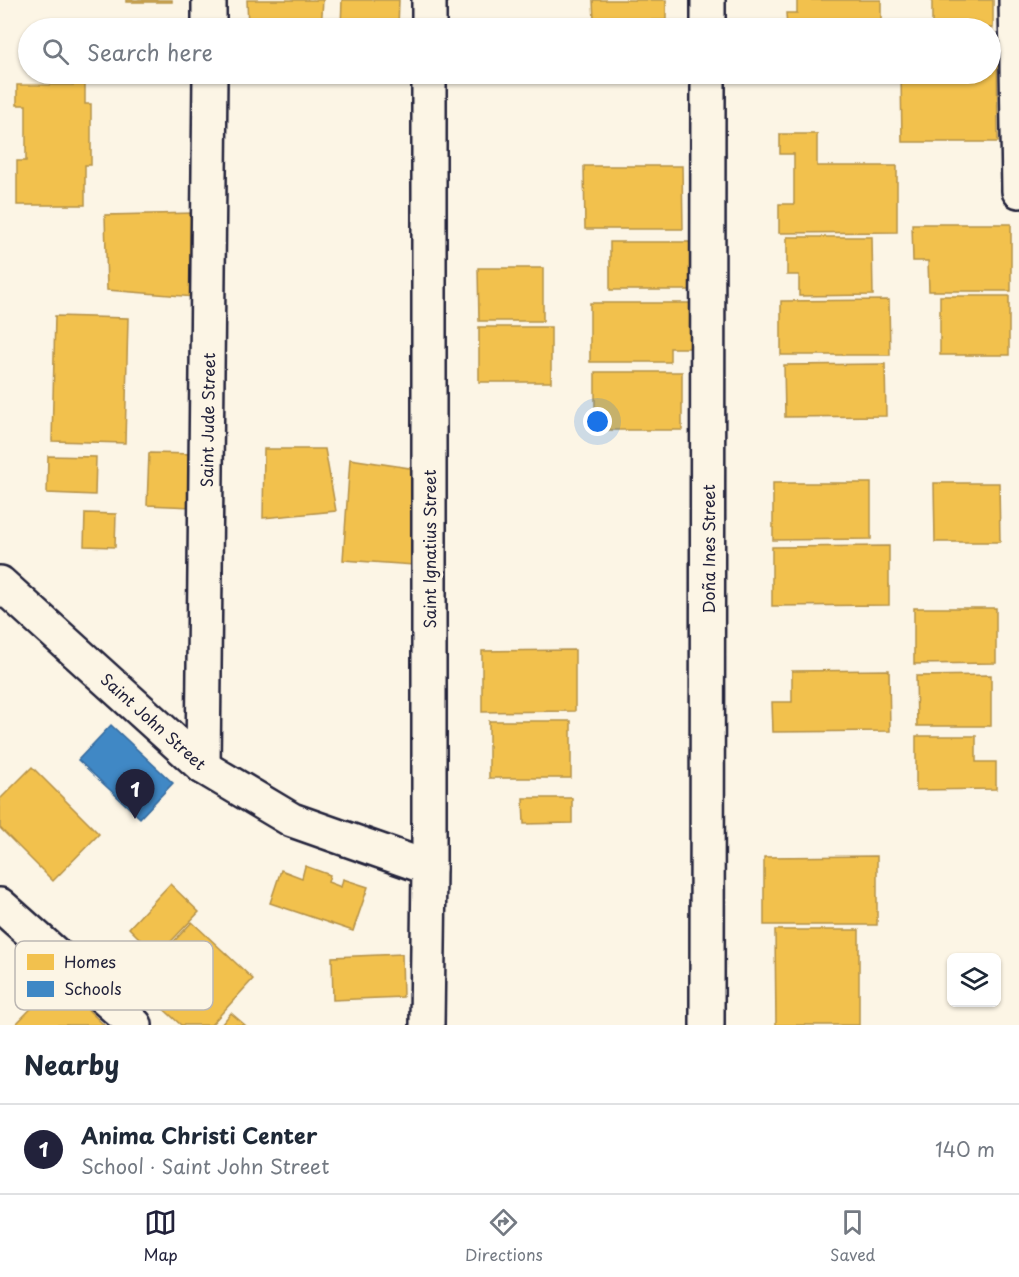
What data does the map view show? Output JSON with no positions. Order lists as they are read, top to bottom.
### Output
{
  "streets": {
    "street": [
      "Saint Jude Street",
      "Saint Ignatius Street",
      "Doña Ines Street",
      "Saint John Street"
    ]
  },
  "crossings": [
    ["Saint Jude Street", "Saint John Street"],
    ["Saint Ignatius Street", "Saint John Street"]
  ],
  "legend": ["Homes", "Schools"],
  "page": {
    "search": "Search here",
    "pins": "1",
    "heading": "Nearby",
    "list": [
      {
        "mark": "1",
        "name": "Anima Christi Center",
        "note": "School · Saint John Street",
        "value": "140 m"
      }
    ],
    "nav": ["Map", "Directions", "Saved"]
  }
}
